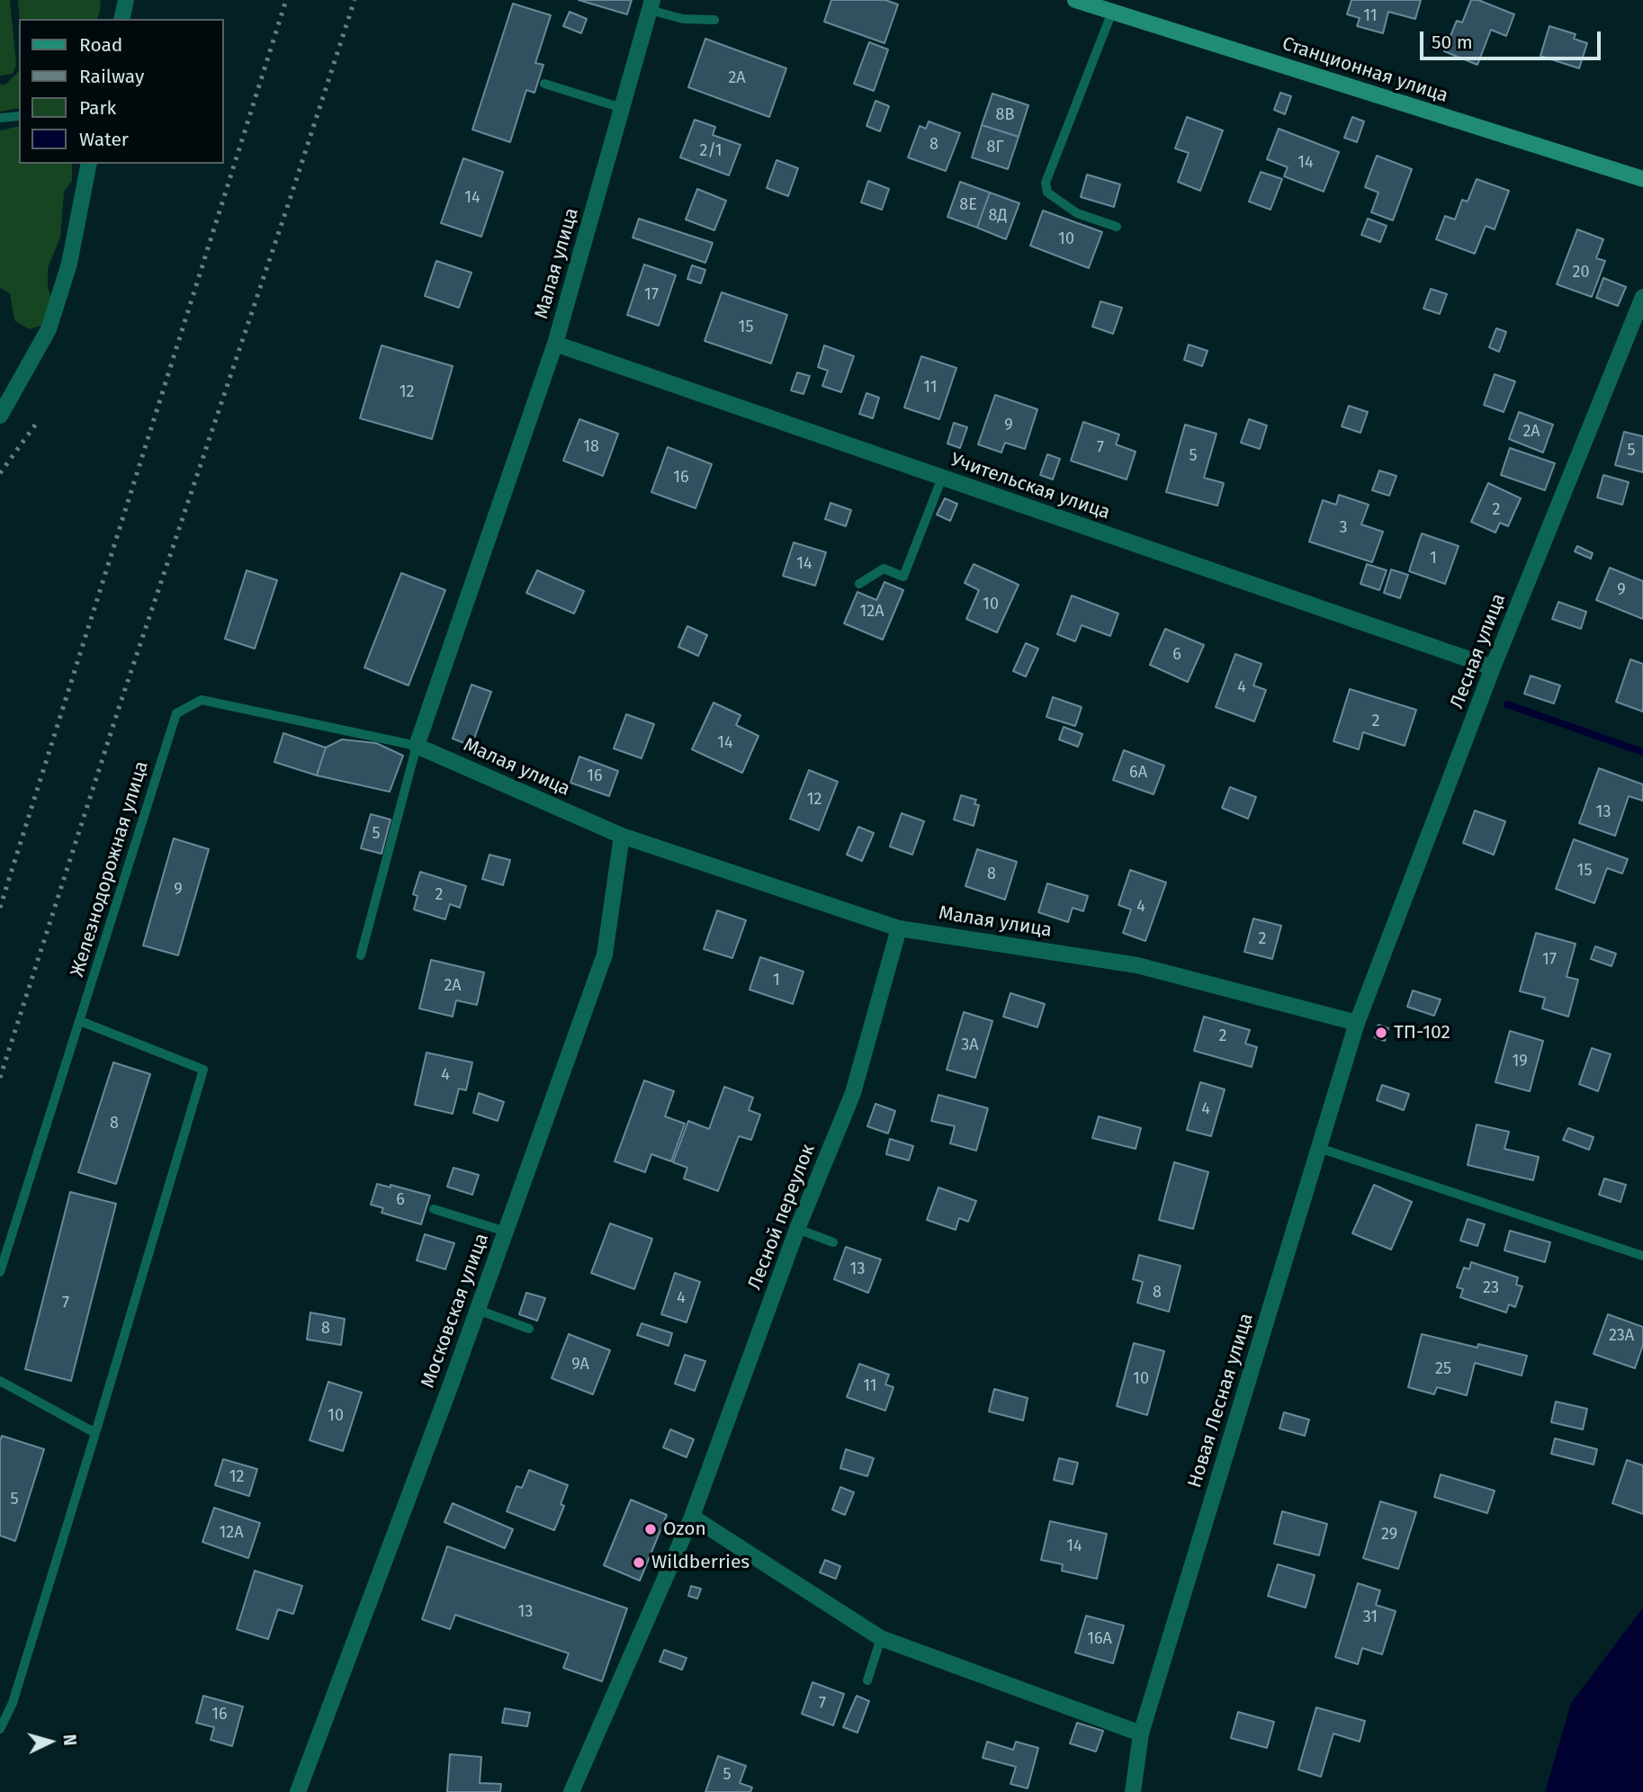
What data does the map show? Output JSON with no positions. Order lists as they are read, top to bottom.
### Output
{
  "streets": {
    "main road": ["Станционная улица"],
    "street": [
      "Малая улица",
      "Учительская улица",
      "Лесная улица",
      "Лесной переулок",
      "Московская улица",
      "Новая Лесная улица"
    ],
    "lane": ["Железнодорожная улица"]
  },
  "crossings": [
    ["Малая улица", "Учительская улица"],
    ["Малая улица", "Лесная улица"],
    ["Малая улица", "Железнодорожная улица"],
    ["Малая улица", "Лесной переулок"],
    ["Малая улица", "Московская улица"],
    ["Малая улица", "Новая Лесная улица"],
    ["Учительская улица", "Лесная улица"],
    ["Лесная улица", "Новая Лесная улица"]
  ],
  "places": ["ТП-102", "Ozon", "Wildberries"],
  "house_numbers": [
    "11",
    "2А",
    "8В",
    "8",
    "8Г",
    "2/1",
    "14",
    "14",
    "8Е",
    "8Д",
    "10",
    "20",
    "17",
    "15",
    "11",
    "12",
    "9",
    "2А",
    "18",
    "7",
    "5",
    "5",
    "16",
    "2",
    "3",
    "1",
    "14",
    "9",
    "10",
    "12А",
    "6",
    "4",
    "2",
    "14",
    "6А",
    "16",
    "12",
    "13",
    "5",
    "15",
    "8",
    "9",
    "2",
    "4",
    "2",
    "17",
    "1",
    "2А",
    "2",
    "3А",
    "19",
    "4",
    "4",
    "8",
    "6",
    "13",
    "23",
    "8",
    "4",
    "7",
    "8",
    "23А",
    "9А",
    "25",
    "10",
    "11",
    "10",
    "12",
    "5",
    "12А",
    "29",
    "14",
    "13",
    "31",
    "16А",
    "7",
    "16",
    "5"
  ],
  "legend": [
    "Road",
    "Railway",
    "Park",
    "Water"
  ],
  "scale_bar": "50 m",
  "north": "right"
}
